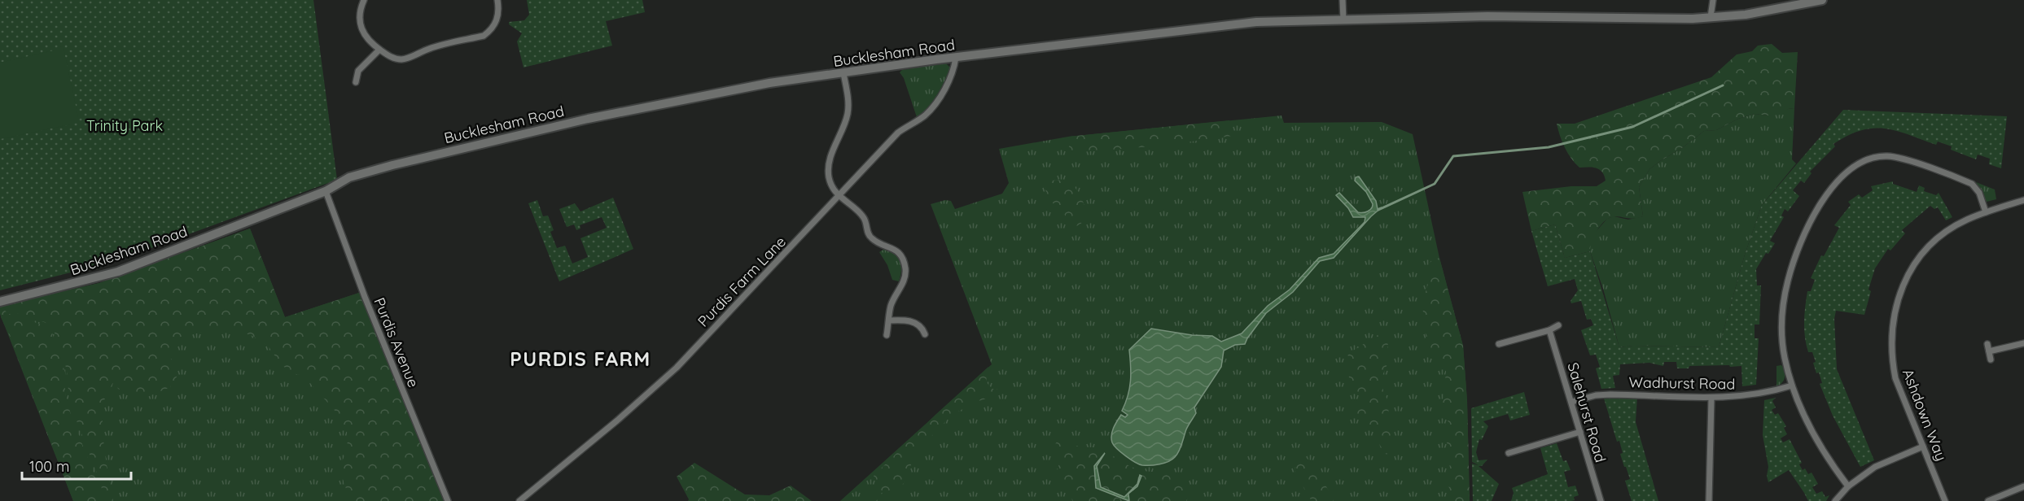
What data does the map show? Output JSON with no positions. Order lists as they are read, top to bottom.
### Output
{
  "streets": {
    "street": [
      "Bucklesham Road",
      "Purdis Farm Lane",
      "Purdis Avenue",
      "Wadhurst Road",
      "Salehurst Road",
      "Ashdown Way"
    ]
  },
  "crossings": [
    ["Bucklesham Road", "Purdis Farm Lane"],
    ["Bucklesham Road", "Purdis Avenue"],
    ["Wadhurst Road", "Salehurst Road"]
  ],
  "districts": ["PURDIS FARM"],
  "parks": ["Trinity Park"],
  "scale_bar": "100 m"
}
